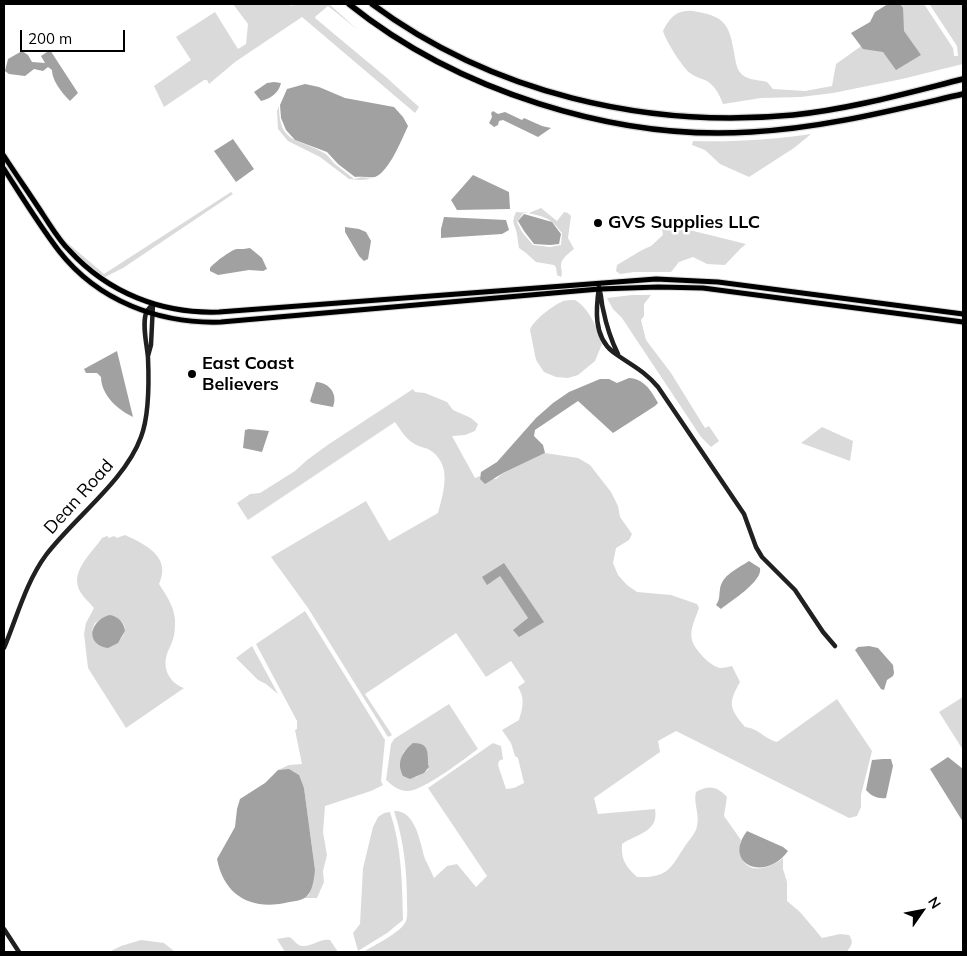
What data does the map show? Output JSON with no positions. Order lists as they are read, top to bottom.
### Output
{
  "streets": {
    "street": ["Dean Road"]
  },
  "places": ["GVS Supplies LLC", "East Coast Believers"],
  "scale_bar": "200 m",
  "north": "top right"
}
